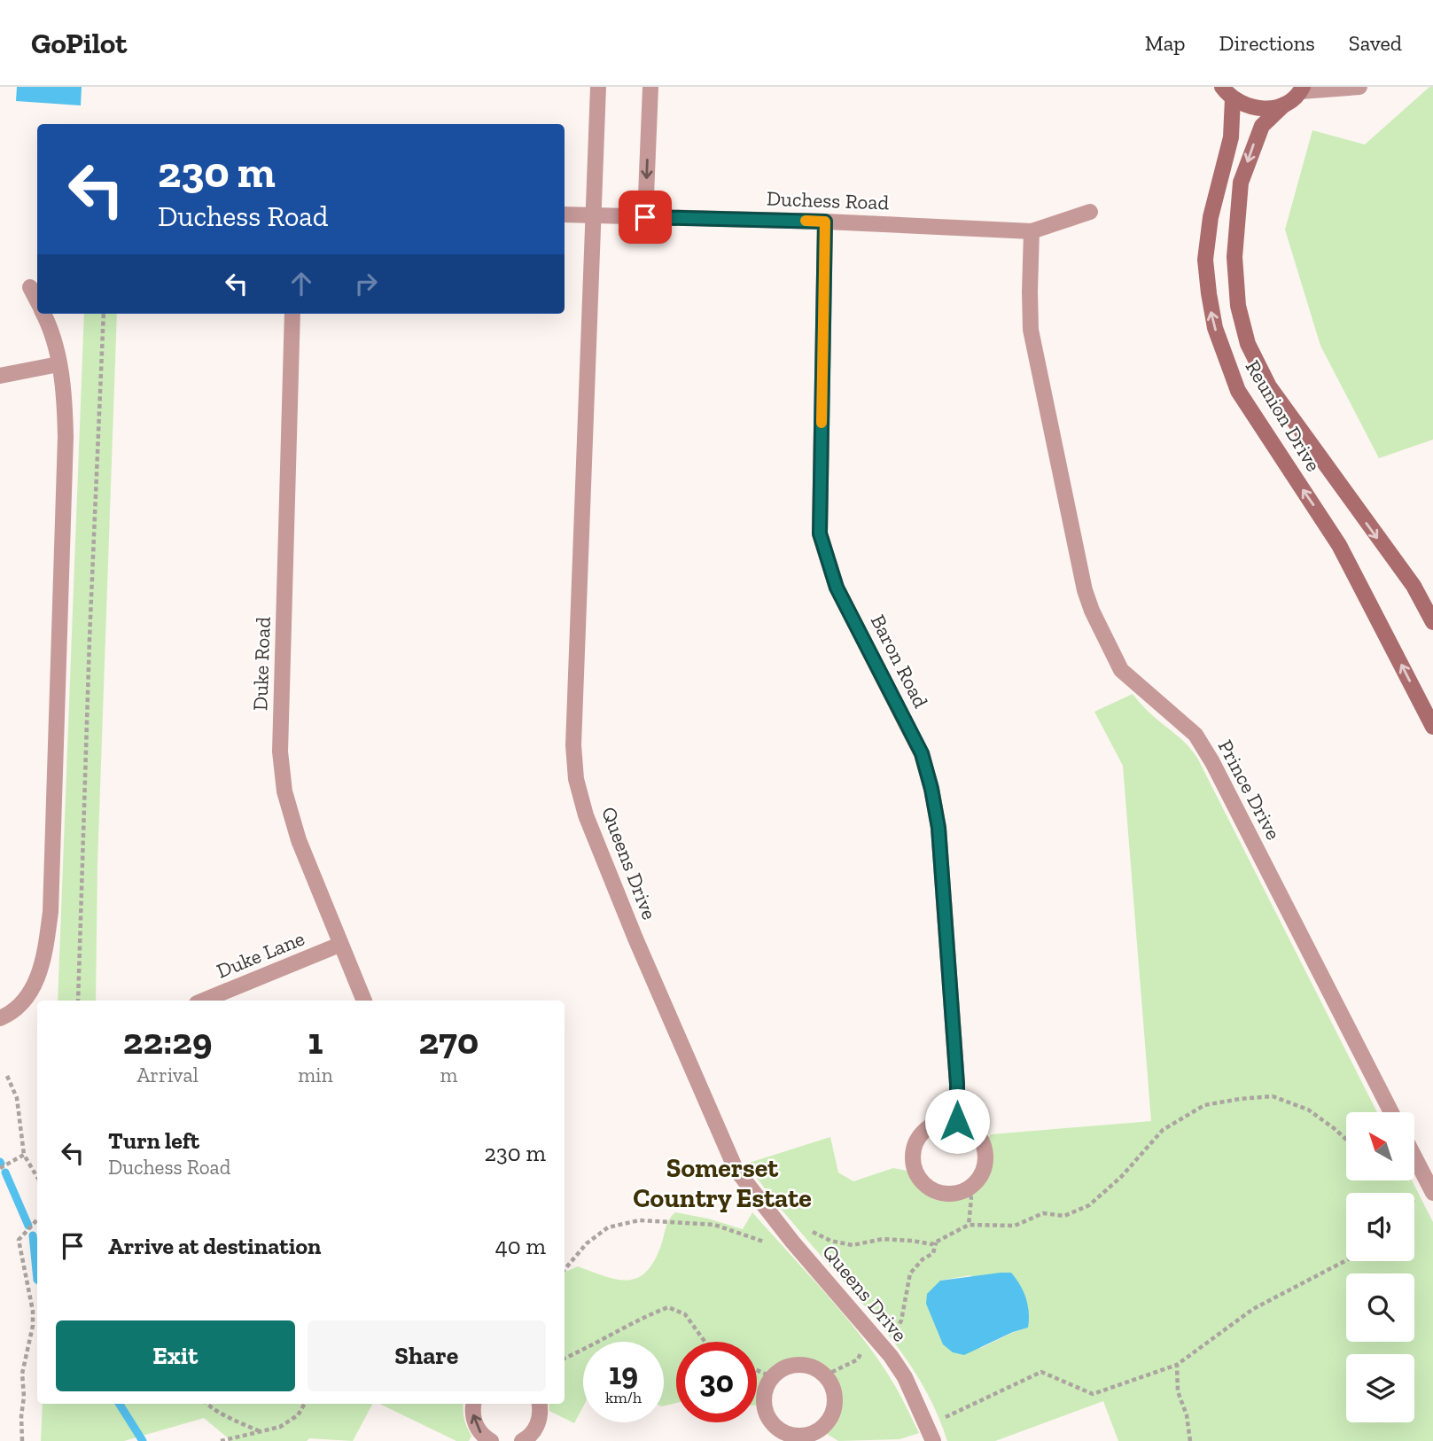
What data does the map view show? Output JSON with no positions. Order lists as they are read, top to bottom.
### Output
{
  "streets": {
    "street": [
      "Duchess Road",
      "Reunion Drive",
      "Baron Road",
      "Duke Road",
      "Prince Drive",
      "Queens Drive",
      "Duke Lane"
    ]
  },
  "crossings": [
    ["Duchess Road", "Baron Road"],
    ["Duchess Road", "Prince Drive"],
    ["Duchess Road", "Queens Drive"],
    ["Duke Road", "Duke Lane"]
  ],
  "districts": ["Somerset Country Estate"],
  "north": "top left",
  "page": {
    "header": "GoPilot",
    "nav": ["Map", "Directions", "Saved"],
    "turn": ["230 m", "Duchess Road"],
    "eta": [
      "22:29",
      "Arrival",
      "1",
      "min",
      "270",
      "m"
    ],
    "list": [
      {
        "name": "Turn left",
        "note": "Duchess Road",
        "value": "230 m"
      },
      {
        "name": "Arrive at destination",
        "value": "40 m"
      }
    ],
    "buttons": ["Exit", "Share"],
    "speed": "19 km/h",
    "limit": "30"
  }
}
